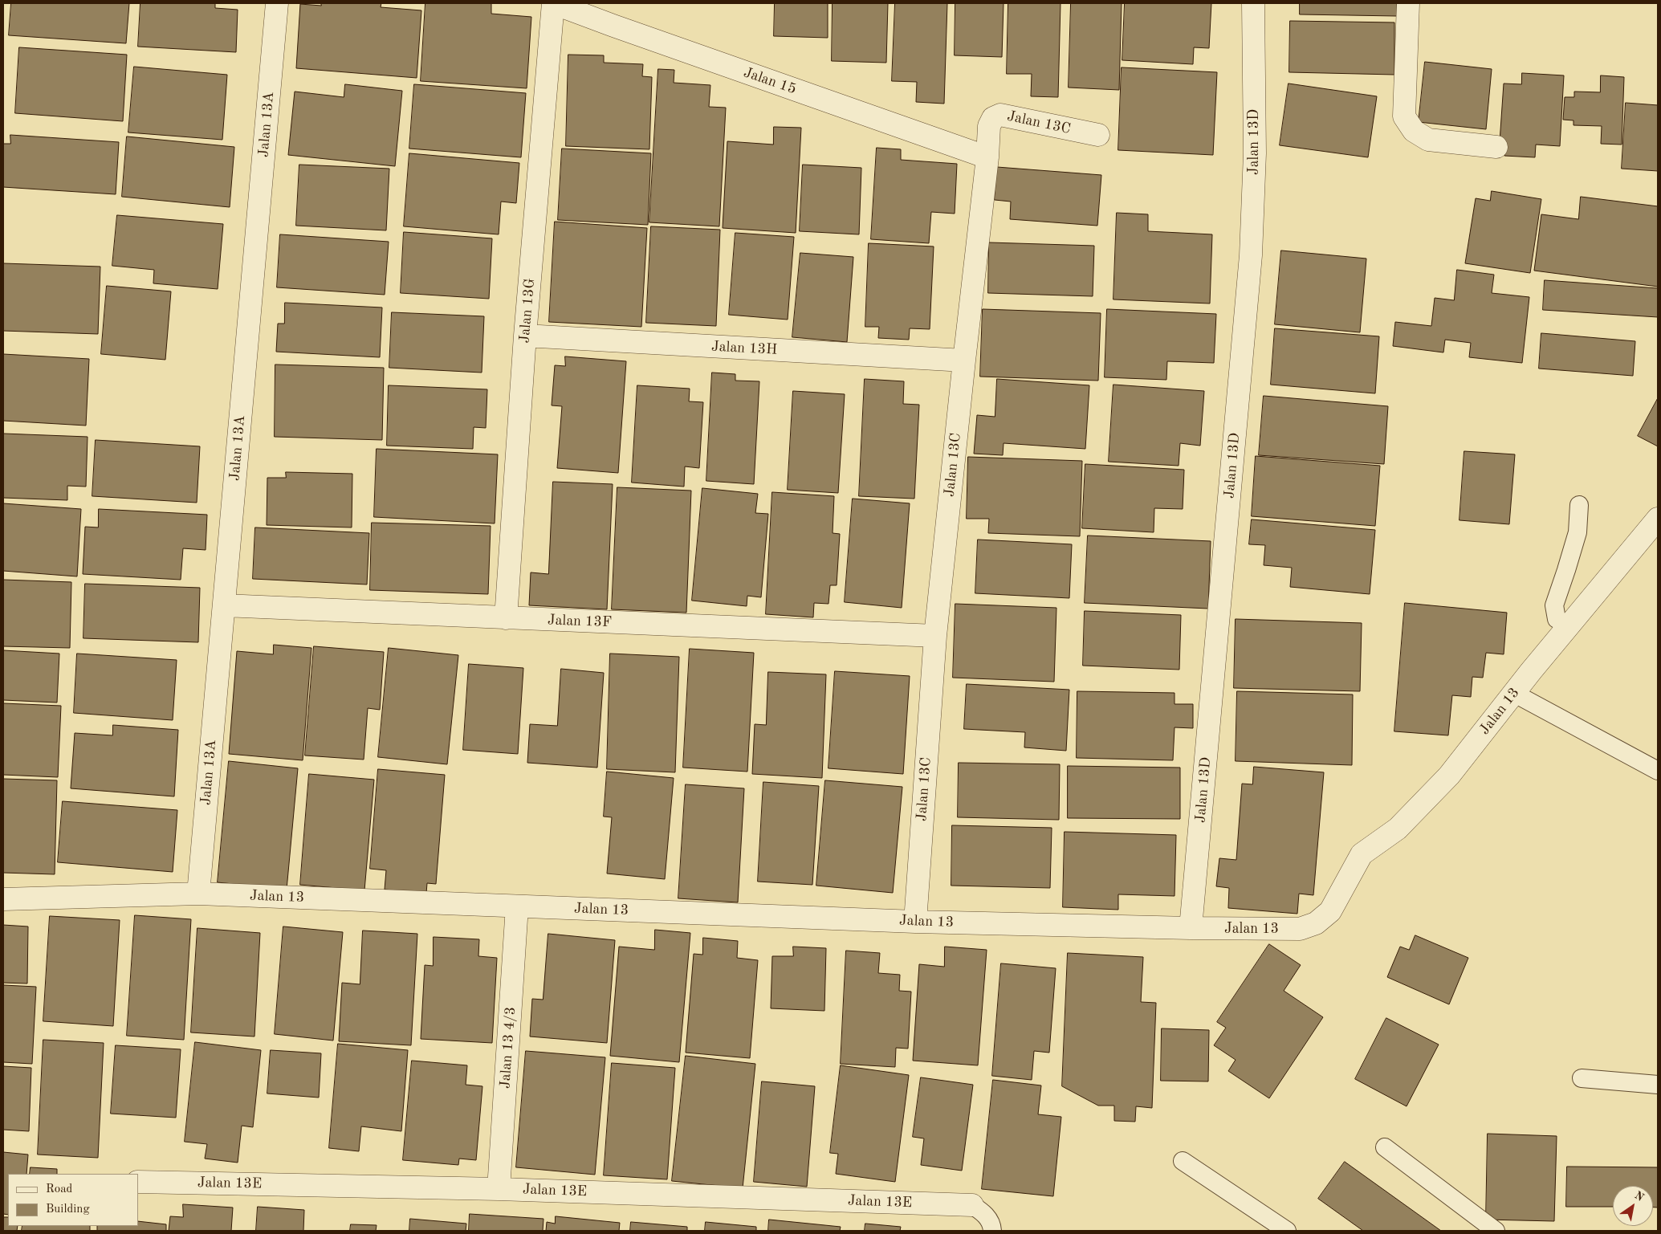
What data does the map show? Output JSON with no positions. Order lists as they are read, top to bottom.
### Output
{
  "streets": {
    "street": [
      "Jalan 15",
      "Jalan 13C",
      "Jalan 13A",
      "Jalan 13D",
      "Jalan 13G",
      "Jalan 13H",
      "Jalan 13F",
      "Jalan 13",
      "Jalan 13 4/3",
      "Jalan 13E"
    ]
  },
  "crossings": [
    ["Jalan 15", "Jalan 13C"],
    ["Jalan 15", "Jalan 13G"],
    ["Jalan 13C", "Jalan 13H"],
    ["Jalan 13C", "Jalan 13F"],
    ["Jalan 13C", "Jalan 13"],
    ["Jalan 13A", "Jalan 13F"],
    ["Jalan 13A", "Jalan 13"],
    ["Jalan 13D", "Jalan 13"],
    ["Jalan 13G", "Jalan 13H"],
    ["Jalan 13G", "Jalan 13F"],
    ["Jalan 13", "Jalan 13 4/3"],
    ["Jalan 13 4/3", "Jalan 13E"]
  ],
  "legend": ["Road", "Building"],
  "north": "top right"
}
